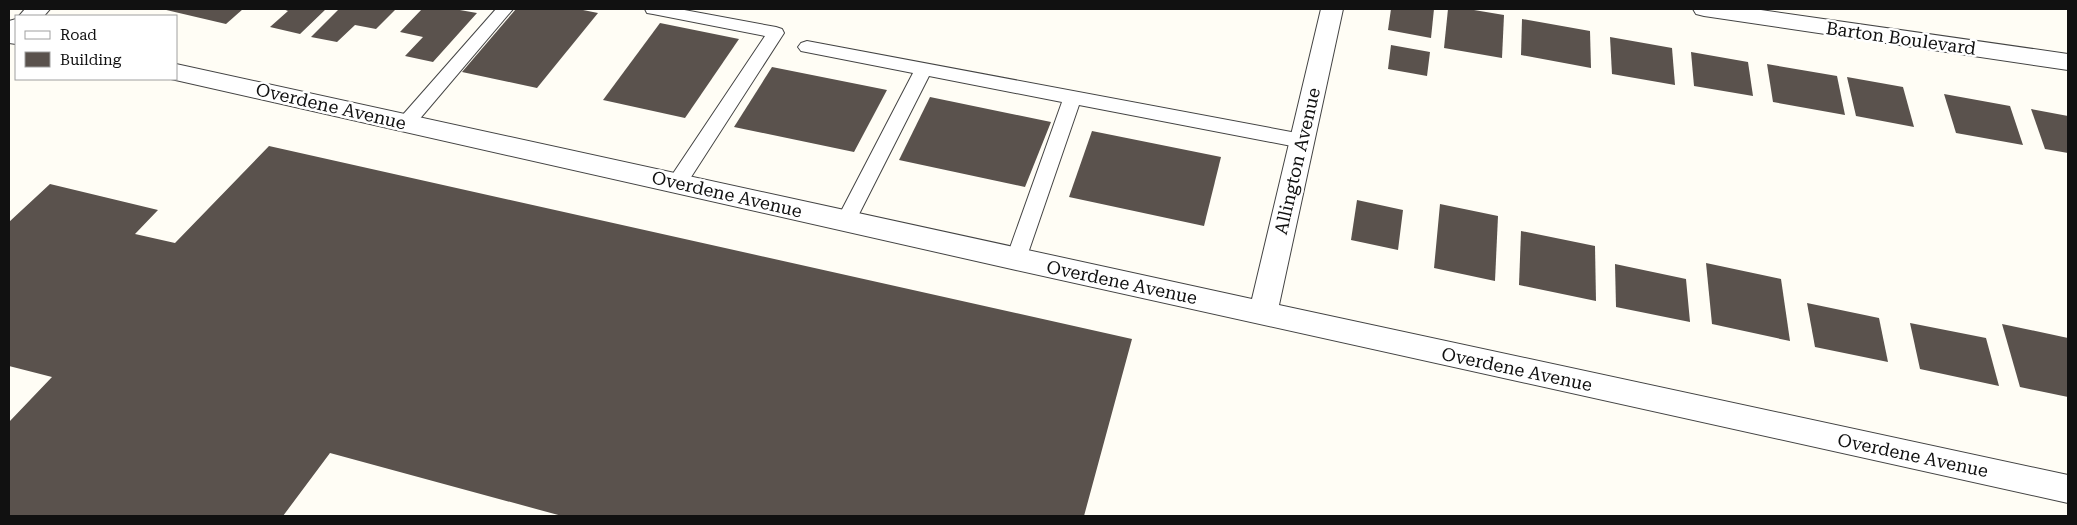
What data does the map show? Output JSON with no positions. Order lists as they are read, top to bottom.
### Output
{
  "streets": {
    "street": ["Barton Boulevard", "Overdene Avenue", "Allington Avenue"]
  },
  "crossings": [
    ["Overdene Avenue", "Allington Avenue"]
  ],
  "legend": ["Road", "Building"]
}
